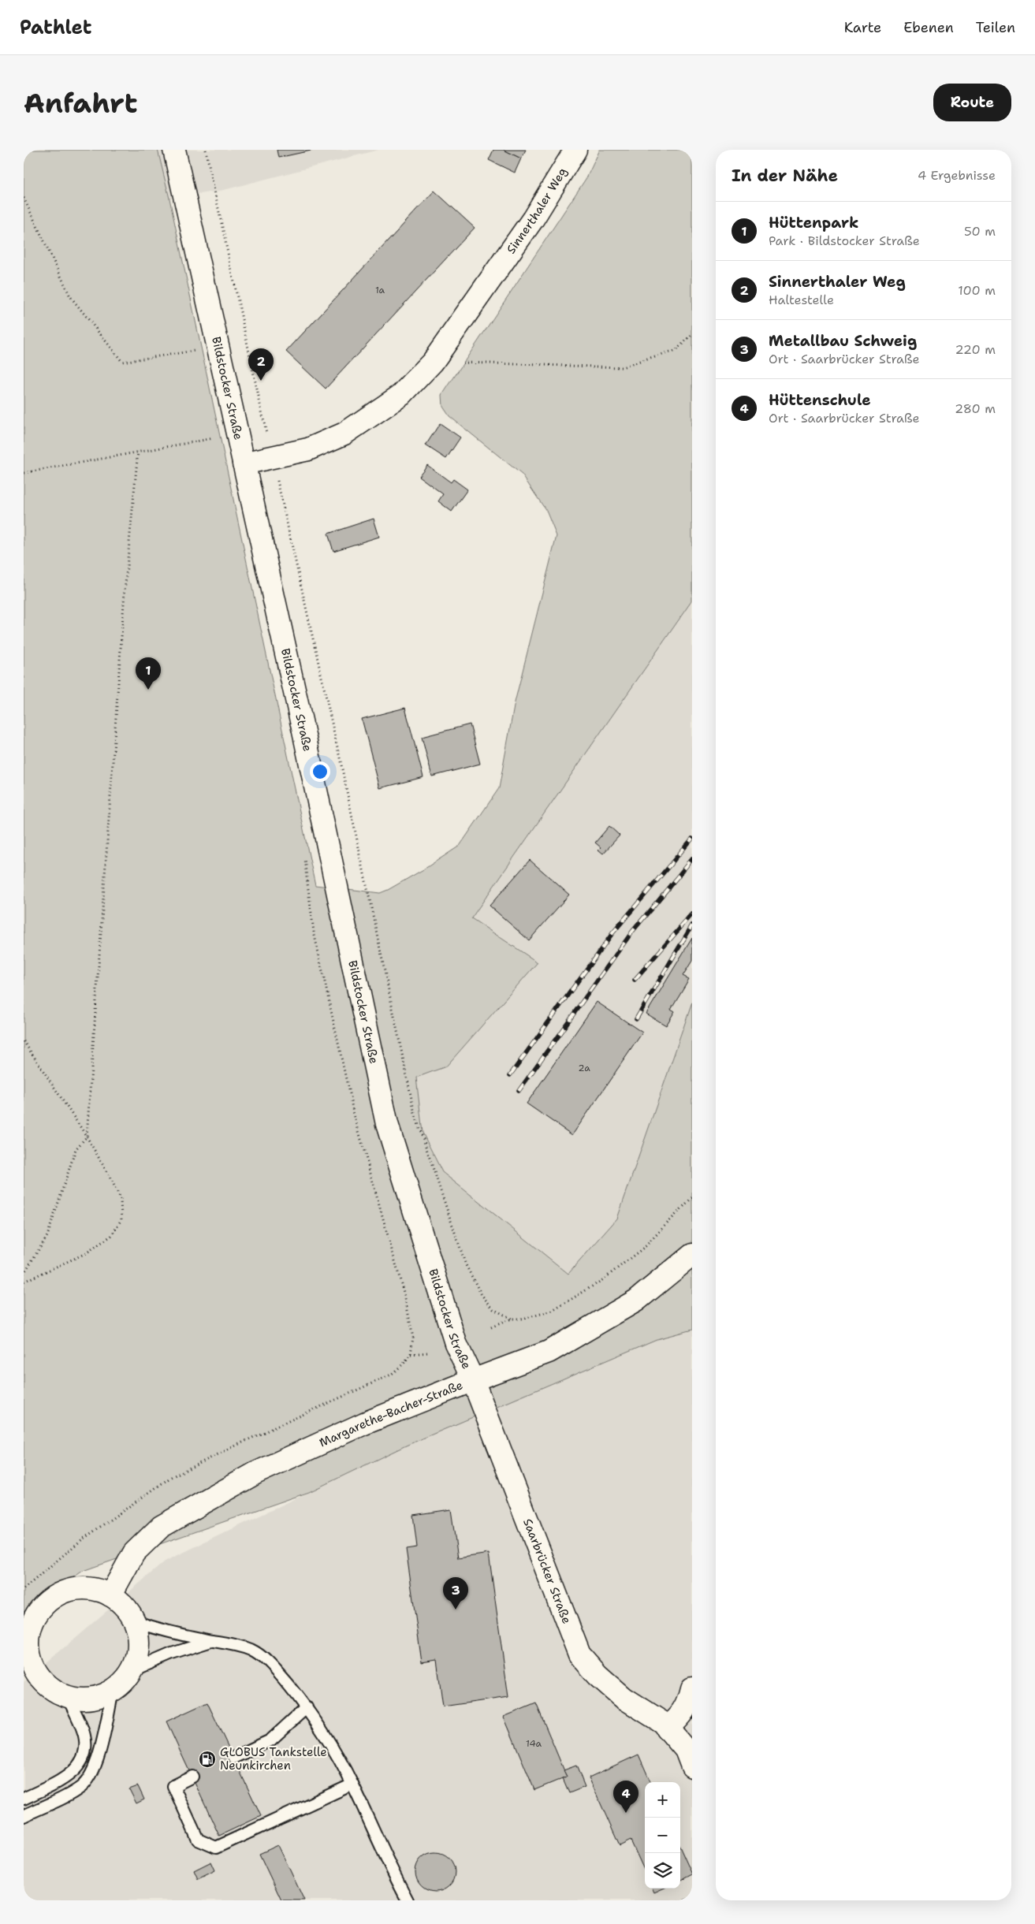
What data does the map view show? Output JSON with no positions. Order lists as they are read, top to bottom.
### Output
{
  "streets": {
    "street": [
      "Sinnerthaler Weg",
      "Bildstocker Straße",
      "Margarethe-Bacher-Straße",
      "Saarbrücker Straße"
    ]
  },
  "crossings": [
    ["Sinnerthaler Weg", "Bildstocker Straße"],
    ["Bildstocker Straße", "Margarethe-Bacher-Straße"],
    ["Bildstocker Straße", "Saarbrücker Straße"],
    ["Margarethe-Bacher-Straße", "Saarbrücker Straße"]
  ],
  "places": {
    "fuel station": ["GLOBUS Tankstelle Neunkirchen"]
  },
  "house_numbers": ["1a", "2a", "14a"],
  "page": {
    "header": "Pathlet",
    "nav": ["Karte", "Ebenen", "Teilen"],
    "buttons": "Route",
    "title": "Anfahrt",
    "heading": ["In der Nähe", "4 Ergebnisse"],
    "list": [
      {
        "mark": "1",
        "name": "Hüttenpark",
        "note": "Park · Bildstocker Straße",
        "value": "50 m"
      },
      {
        "mark": "2",
        "name": "Sinnerthaler Weg",
        "note": "Haltestelle",
        "value": "100 m"
      },
      {
        "mark": "3",
        "name": "Metallbau Schweig",
        "note": "Ort · Saarbrücker Straße",
        "value": "220 m"
      },
      {
        "mark": "4",
        "name": "Hüttenschule",
        "note": "Ort · Saarbrücker Straße",
        "value": "280 m"
      }
    ],
    "pins": [
      "2",
      "1",
      "3",
      "4"
    ],
    "map_buttons": ["+", "−"]
  }
}
